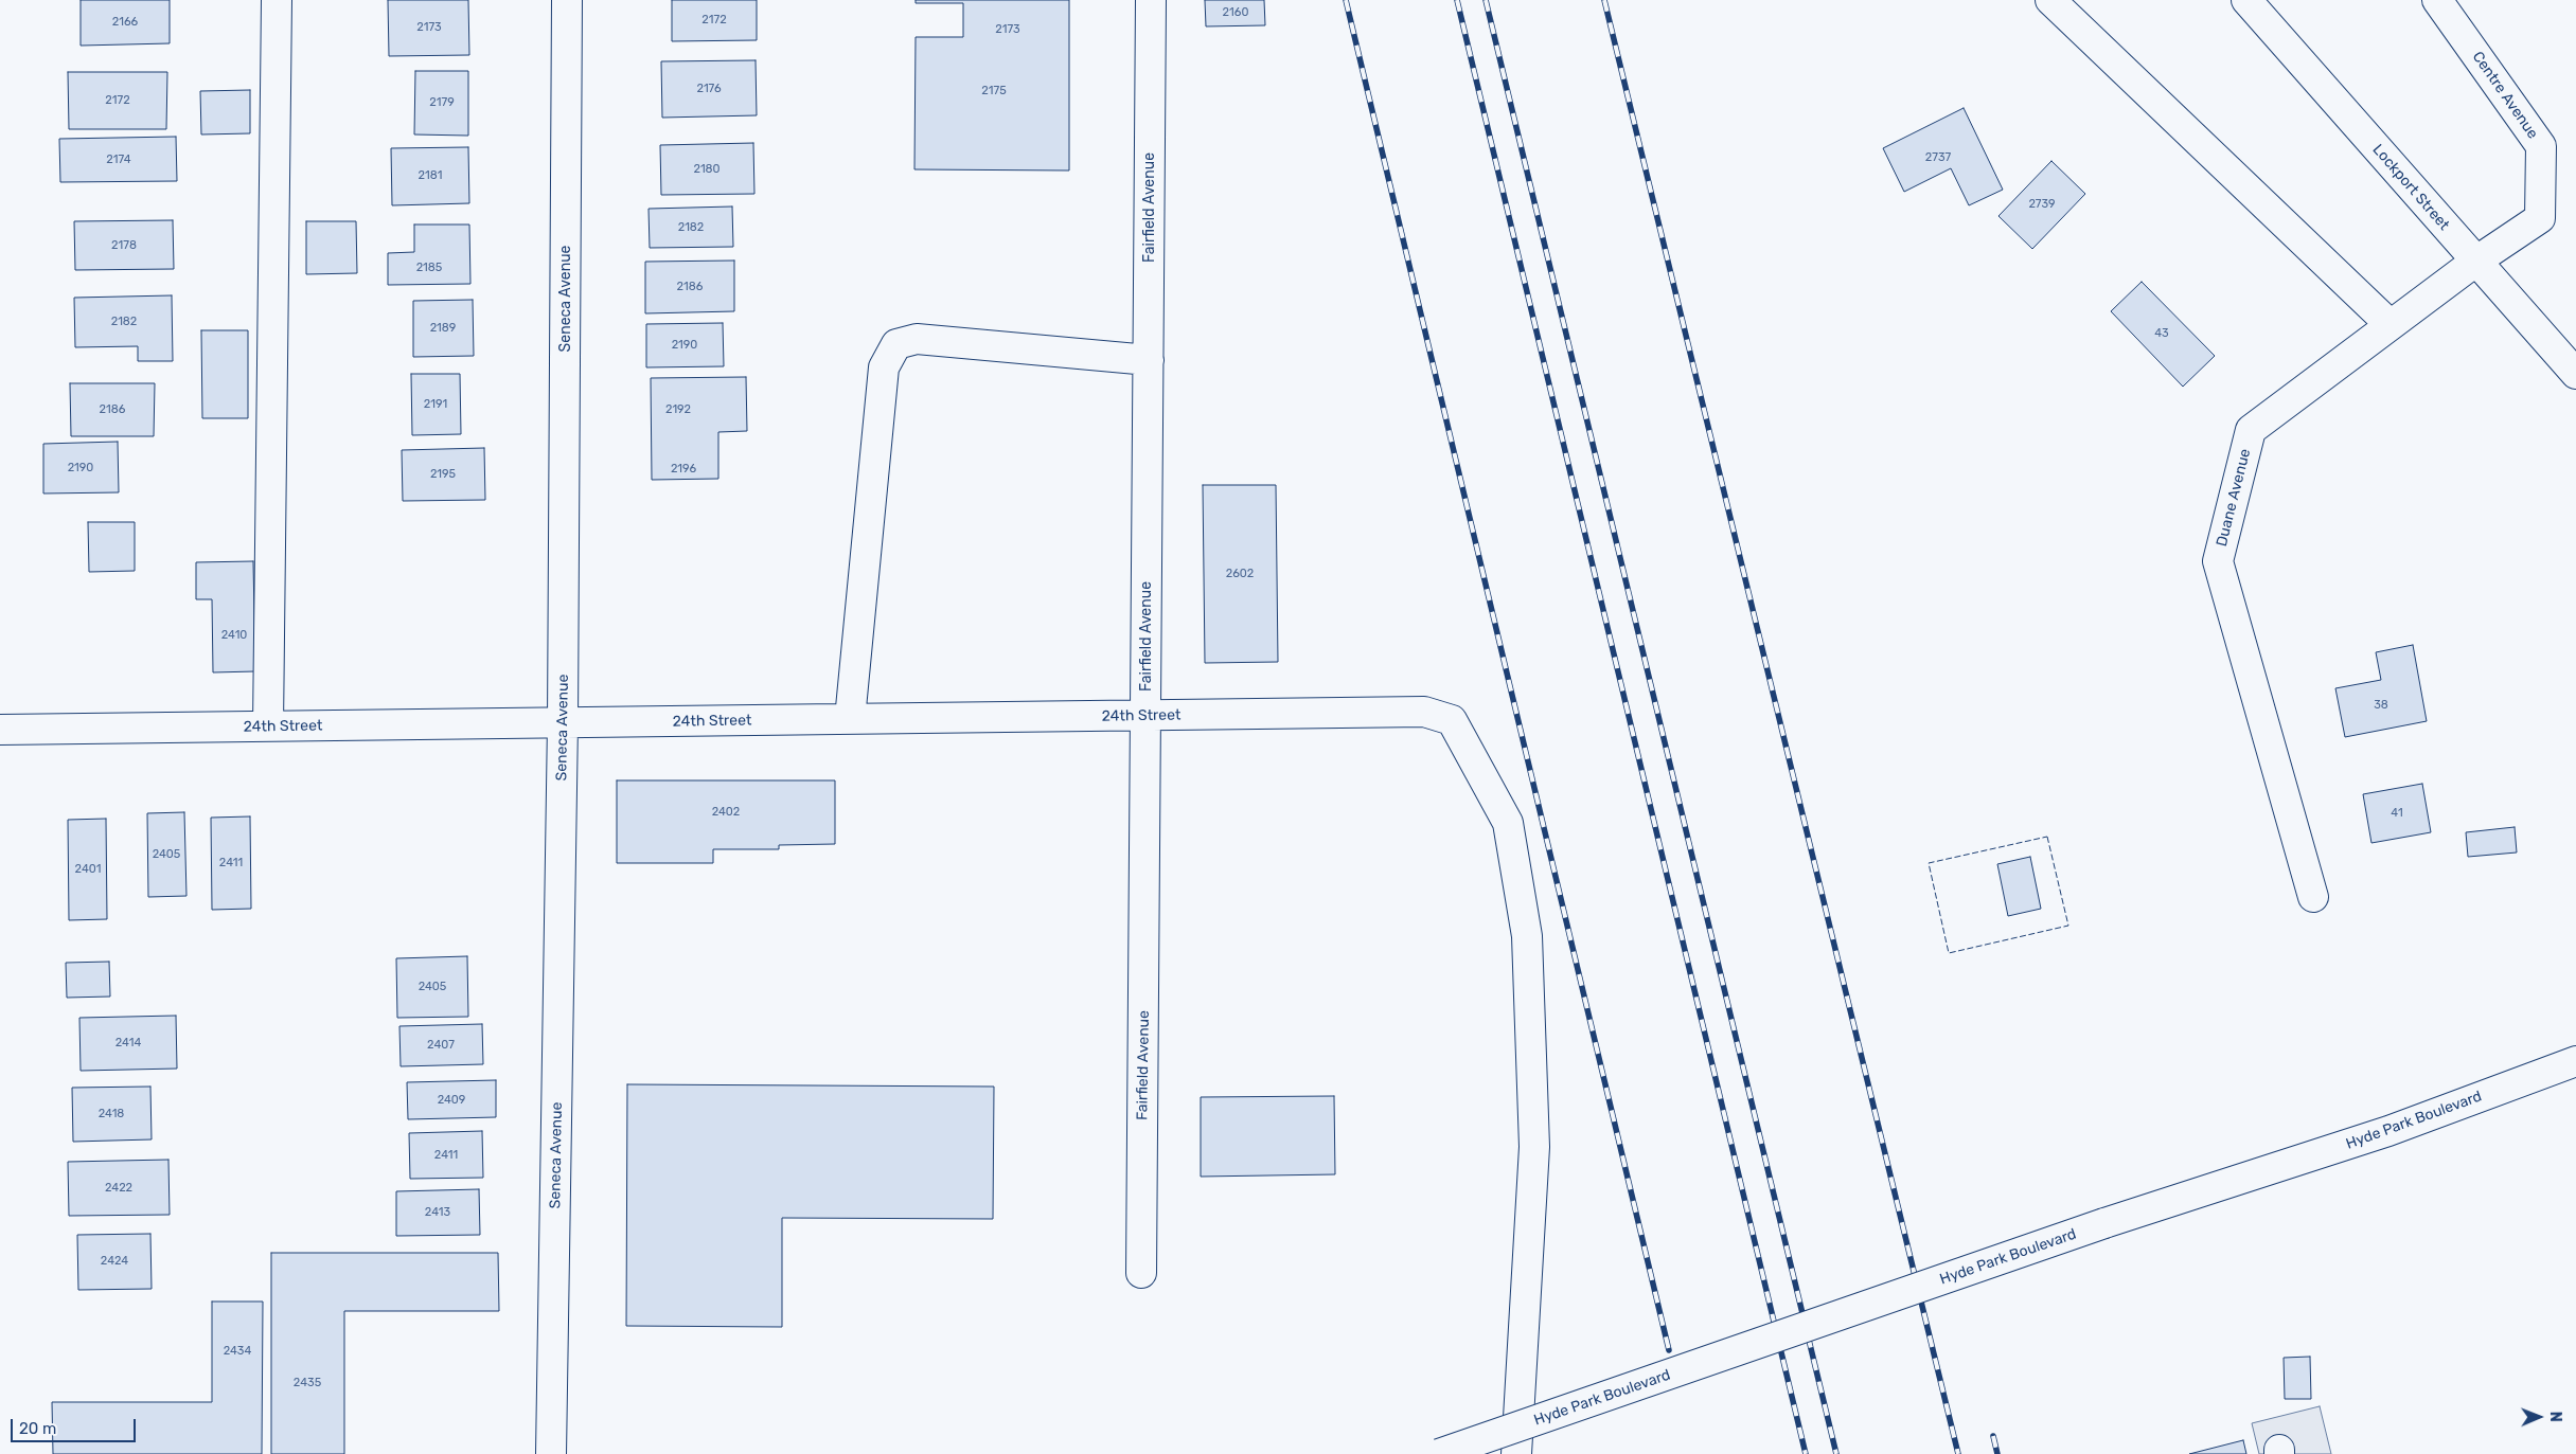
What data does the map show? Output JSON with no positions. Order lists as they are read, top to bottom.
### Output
{
  "streets": {
    "street": [
      "Centre Avenue",
      "Lockport Street",
      "Fairfield Avenue",
      "Seneca Avenue",
      "Duane Avenue",
      "24th Street",
      "Hyde Park Boulevard"
    ]
  },
  "crossings": [
    ["Centre Avenue", "Lockport Street"],
    ["Centre Avenue", "Duane Avenue"],
    ["Lockport Street", "Duane Avenue"],
    ["Fairfield Avenue", "24th Street"],
    ["Seneca Avenue", "24th Street"]
  ],
  "house_numbers": [
    "2160",
    "2172",
    "2166",
    "2173",
    "2173",
    "2176",
    "2175",
    "2172",
    "2179",
    "2737",
    "2174",
    "2180",
    "2181",
    "2739",
    "2182",
    "2178",
    "2185",
    "2186",
    "2182",
    "2189",
    "43",
    "2190",
    "2191",
    "2186",
    "2192",
    "2190",
    "2196",
    "2195",
    "2602",
    "2410",
    "38",
    "2402",
    "41",
    "2405",
    "2411",
    "2401",
    "2405",
    "2414",
    "2407",
    "2409",
    "2418",
    "2411",
    "2422",
    "2413",
    "2424",
    "2434",
    "2435"
  ],
  "scale_bar": "20 m",
  "north": "right"
}
